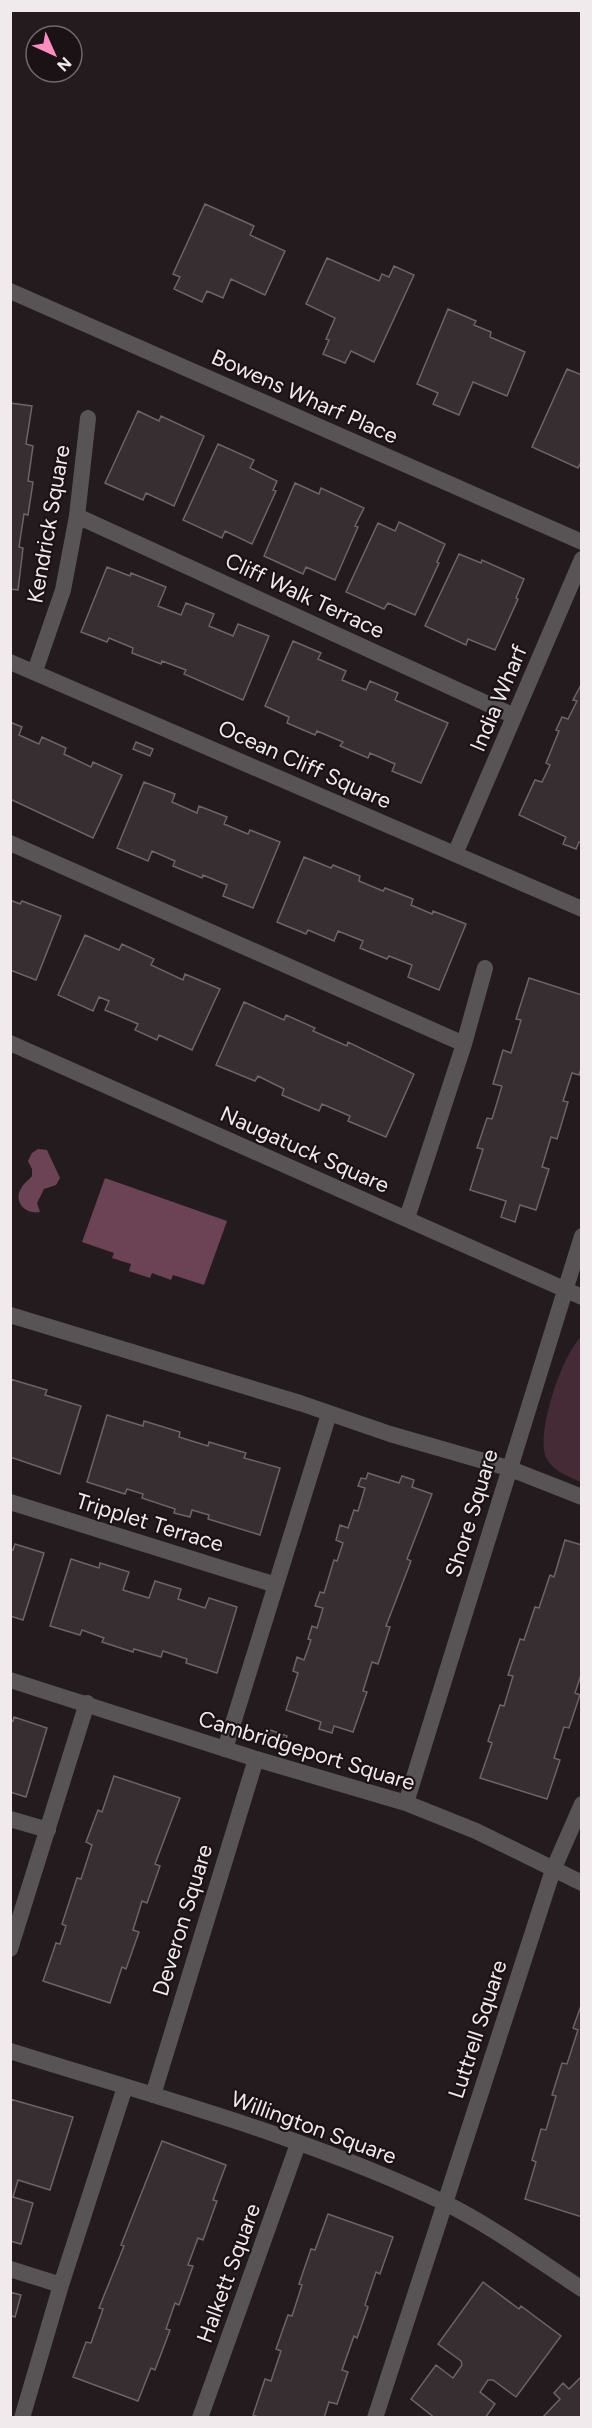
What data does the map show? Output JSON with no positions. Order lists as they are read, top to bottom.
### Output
{
  "streets": {
    "street": [
      "Bowens Wharf Place",
      "Kendrick Square",
      "Cliff Walk Terrace",
      "India Wharf",
      "Ocean Cliff Square",
      "Naugatuck Square",
      "Shore Square",
      "Tripplet Terrace",
      "Cambridgeport Square",
      "Deveron Square",
      "Luttrell Square",
      "Willington Square",
      "Halkett Square"
    ]
  },
  "crossings": [
    ["Kendrick Square", "Cliff Walk Terrace"],
    ["Kendrick Square", "Ocean Cliff Square"],
    ["Cliff Walk Terrace", "India Wharf"],
    ["India Wharf", "Ocean Cliff Square"],
    ["Naugatuck Square", "Shore Square"],
    ["Shore Square", "Cambridgeport Square"],
    ["Cambridgeport Square", "Deveron Square"],
    ["Cambridgeport Square", "Luttrell Square"],
    ["Deveron Square", "Willington Square"],
    ["Luttrell Square", "Willington Square"],
    ["Willington Square", "Halkett Square"]
  ],
  "north": "bottom right"
}
